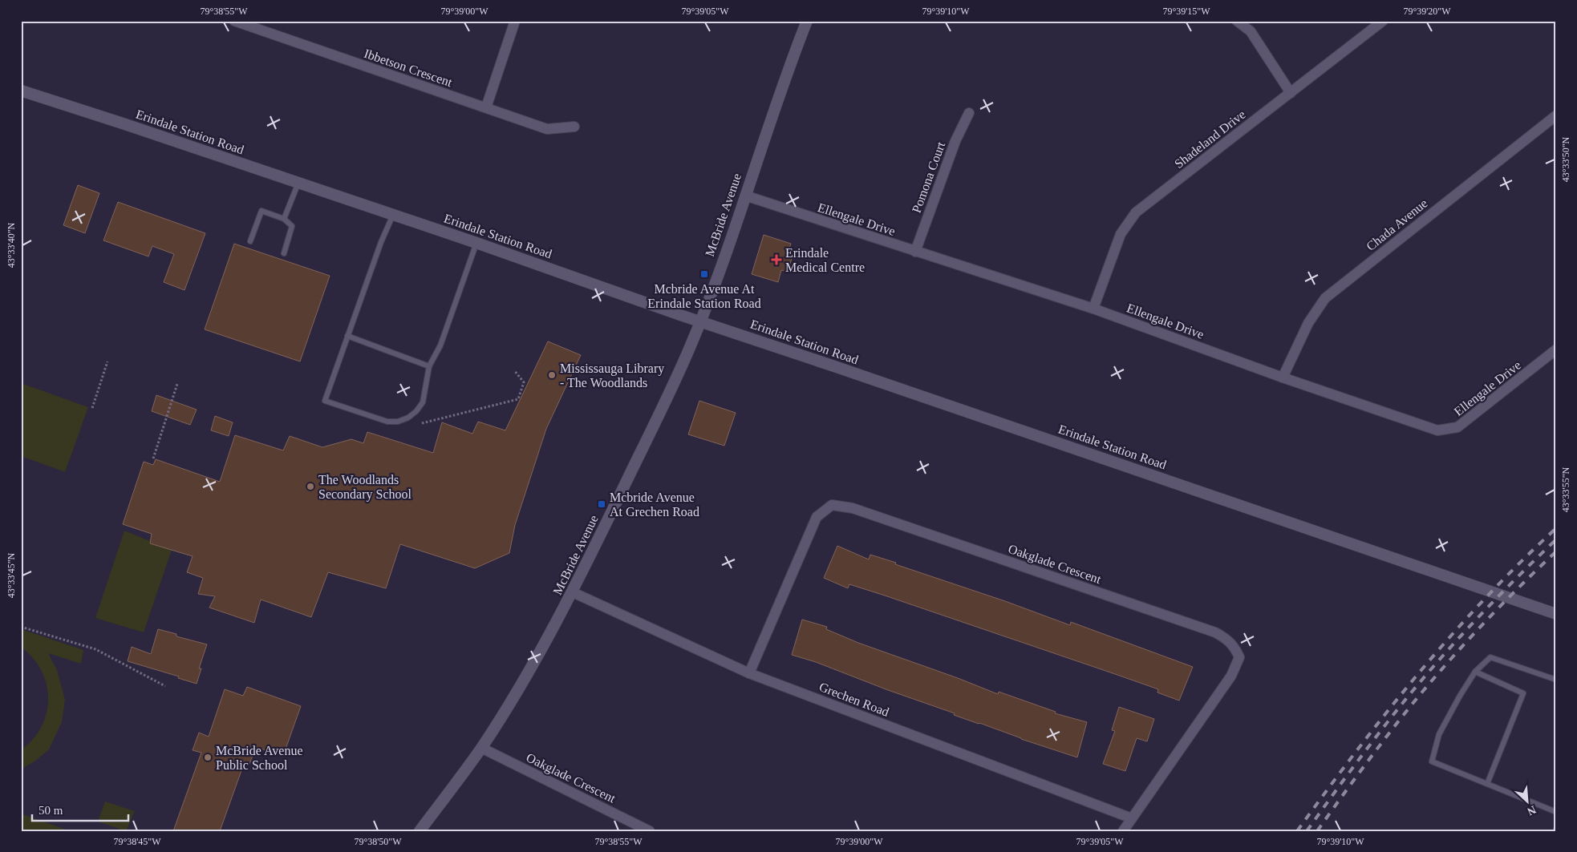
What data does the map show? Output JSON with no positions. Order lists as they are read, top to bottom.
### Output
{
  "streets": {
    "street": [
      "Ibbetson Crescent",
      "Erindale Station Road",
      "Shadeland Drive",
      "Pomona Court",
      "McBride Avenue",
      "Ellengale Drive",
      "Chada Avenue",
      "Oakglade Crescent",
      "Grechen Road"
    ]
  },
  "crossings": [
    ["Erindale Station Road", "McBride Avenue"],
    ["Shadeland Drive", "Ellengale Drive"],
    ["Pomona Court", "Ellengale Drive"],
    ["McBride Avenue", "Ellengale Drive"],
    ["McBride Avenue", "Oakglade Crescent"],
    ["McBride Avenue", "Grechen Road"],
    ["Ellengale Drive", "Chada Avenue"],
    ["Oakglade Crescent", "Grechen Road"]
  ],
  "places": {
    "health": ["Erindale Medical Centre"],
    "transit": ["Mcbride Avenue At Erindale Station Road", "Mcbride Avenue At Grechen Road"],
    "other": ["Mississauga Library - The Woodlands", "The Woodlands Secondary School", "McBride Avenue Public School"]
  },
  "scale_bar": "50 m",
  "north": "bottom right",
  "coordinates": [
    "79°38'55\"W",
    "79°39'00\"W",
    "79°39'05\"W",
    "79°39'10\"W",
    "79°39'15\"W",
    "79°39'20\"W",
    "43°33'50\"N",
    "43°33'40\"N",
    "43°33'55\"N",
    "43°33'45\"N",
    "79°38'45\"W",
    "79°38'50\"W"
  ]
}
